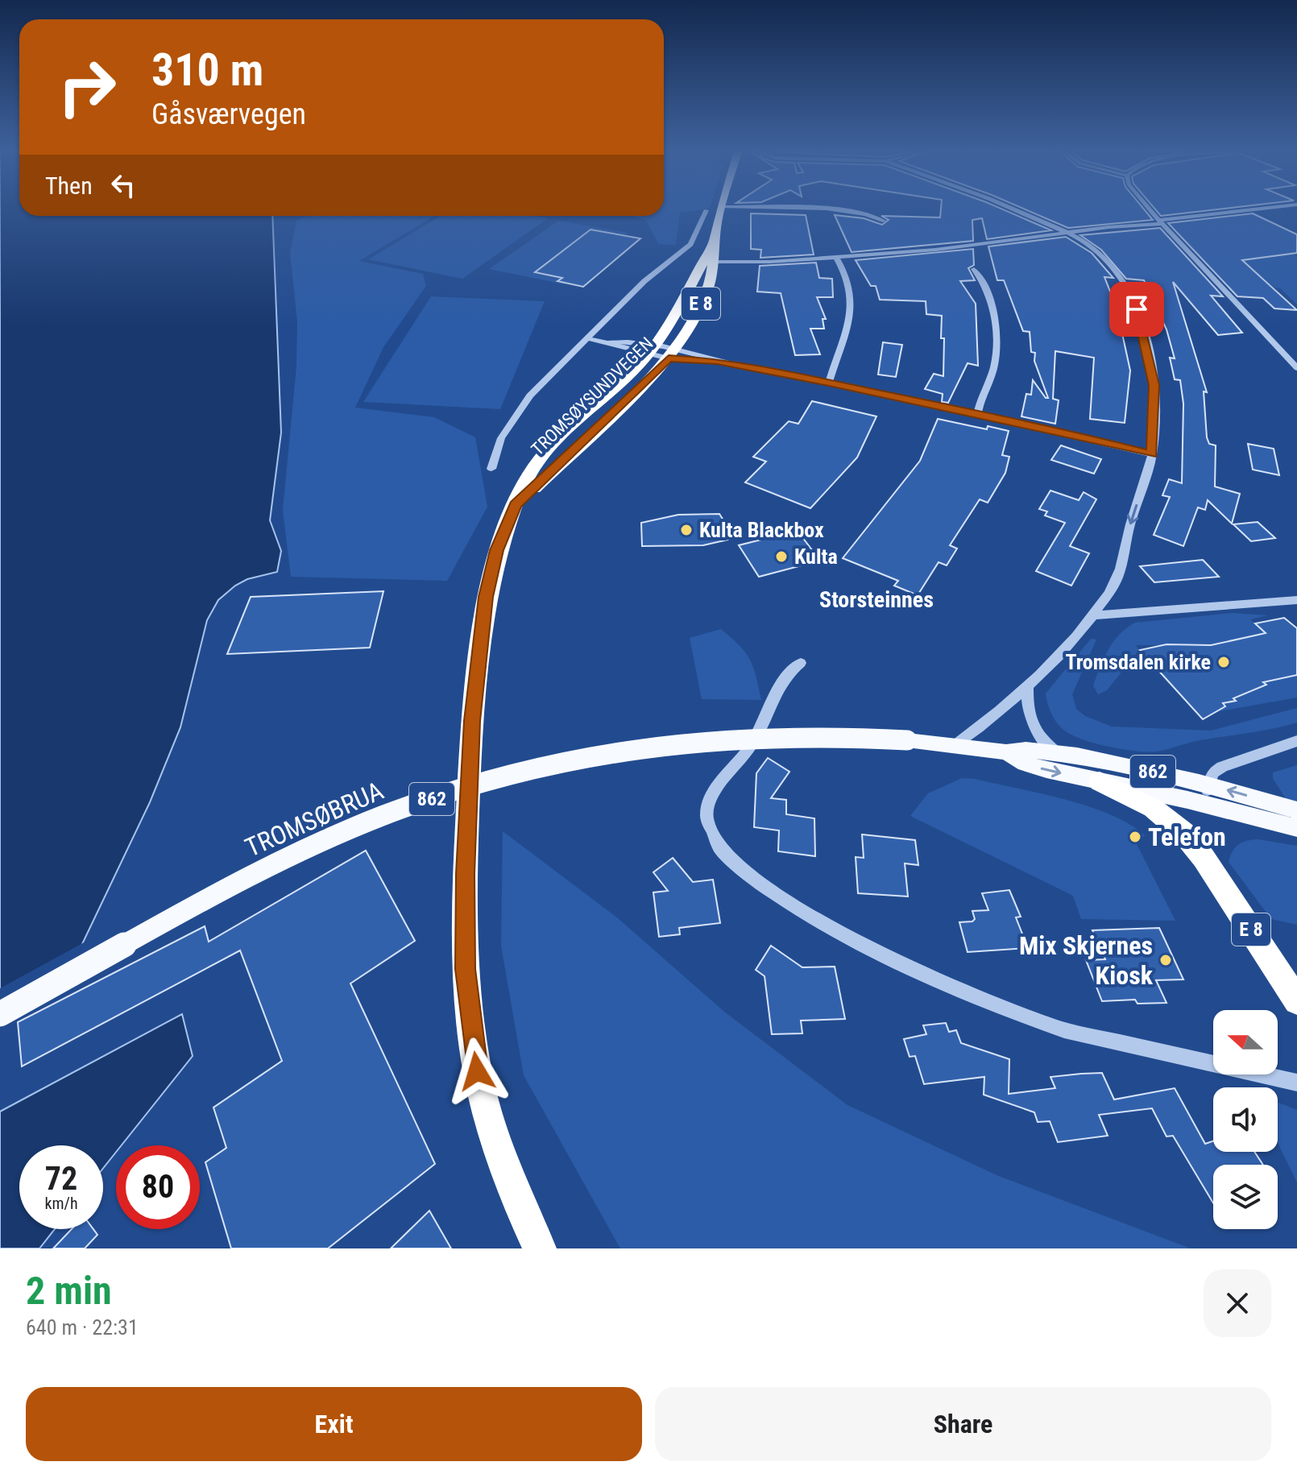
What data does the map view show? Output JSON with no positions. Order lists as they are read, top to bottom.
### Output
{
  "streets": {
    "highway": ["E 8", "TROMSØYSUNDVEGEN"],
    "main road": ["862", "TROMSØBRUA"]
  },
  "crossings": [
    ["E 8", "862"],
    ["862", "TROMSØBRUA"]
  ],
  "districts": ["Storsteinnes"],
  "places": [
    "Kulta Blackbox",
    "Kulta",
    "Tromsdalen kirke",
    "Telefon",
    "Mix Skjernes Kiosk"
  ],
  "north": "left",
  "page": {
    "turn": ["310 m", "Gåsværvegen"],
    "then": "Then",
    "speed": "72 km/h",
    "limit": "80",
    "heading": ["2 min", "640 m · 22:31"],
    "buttons": ["Exit", "Share"]
  }
}
